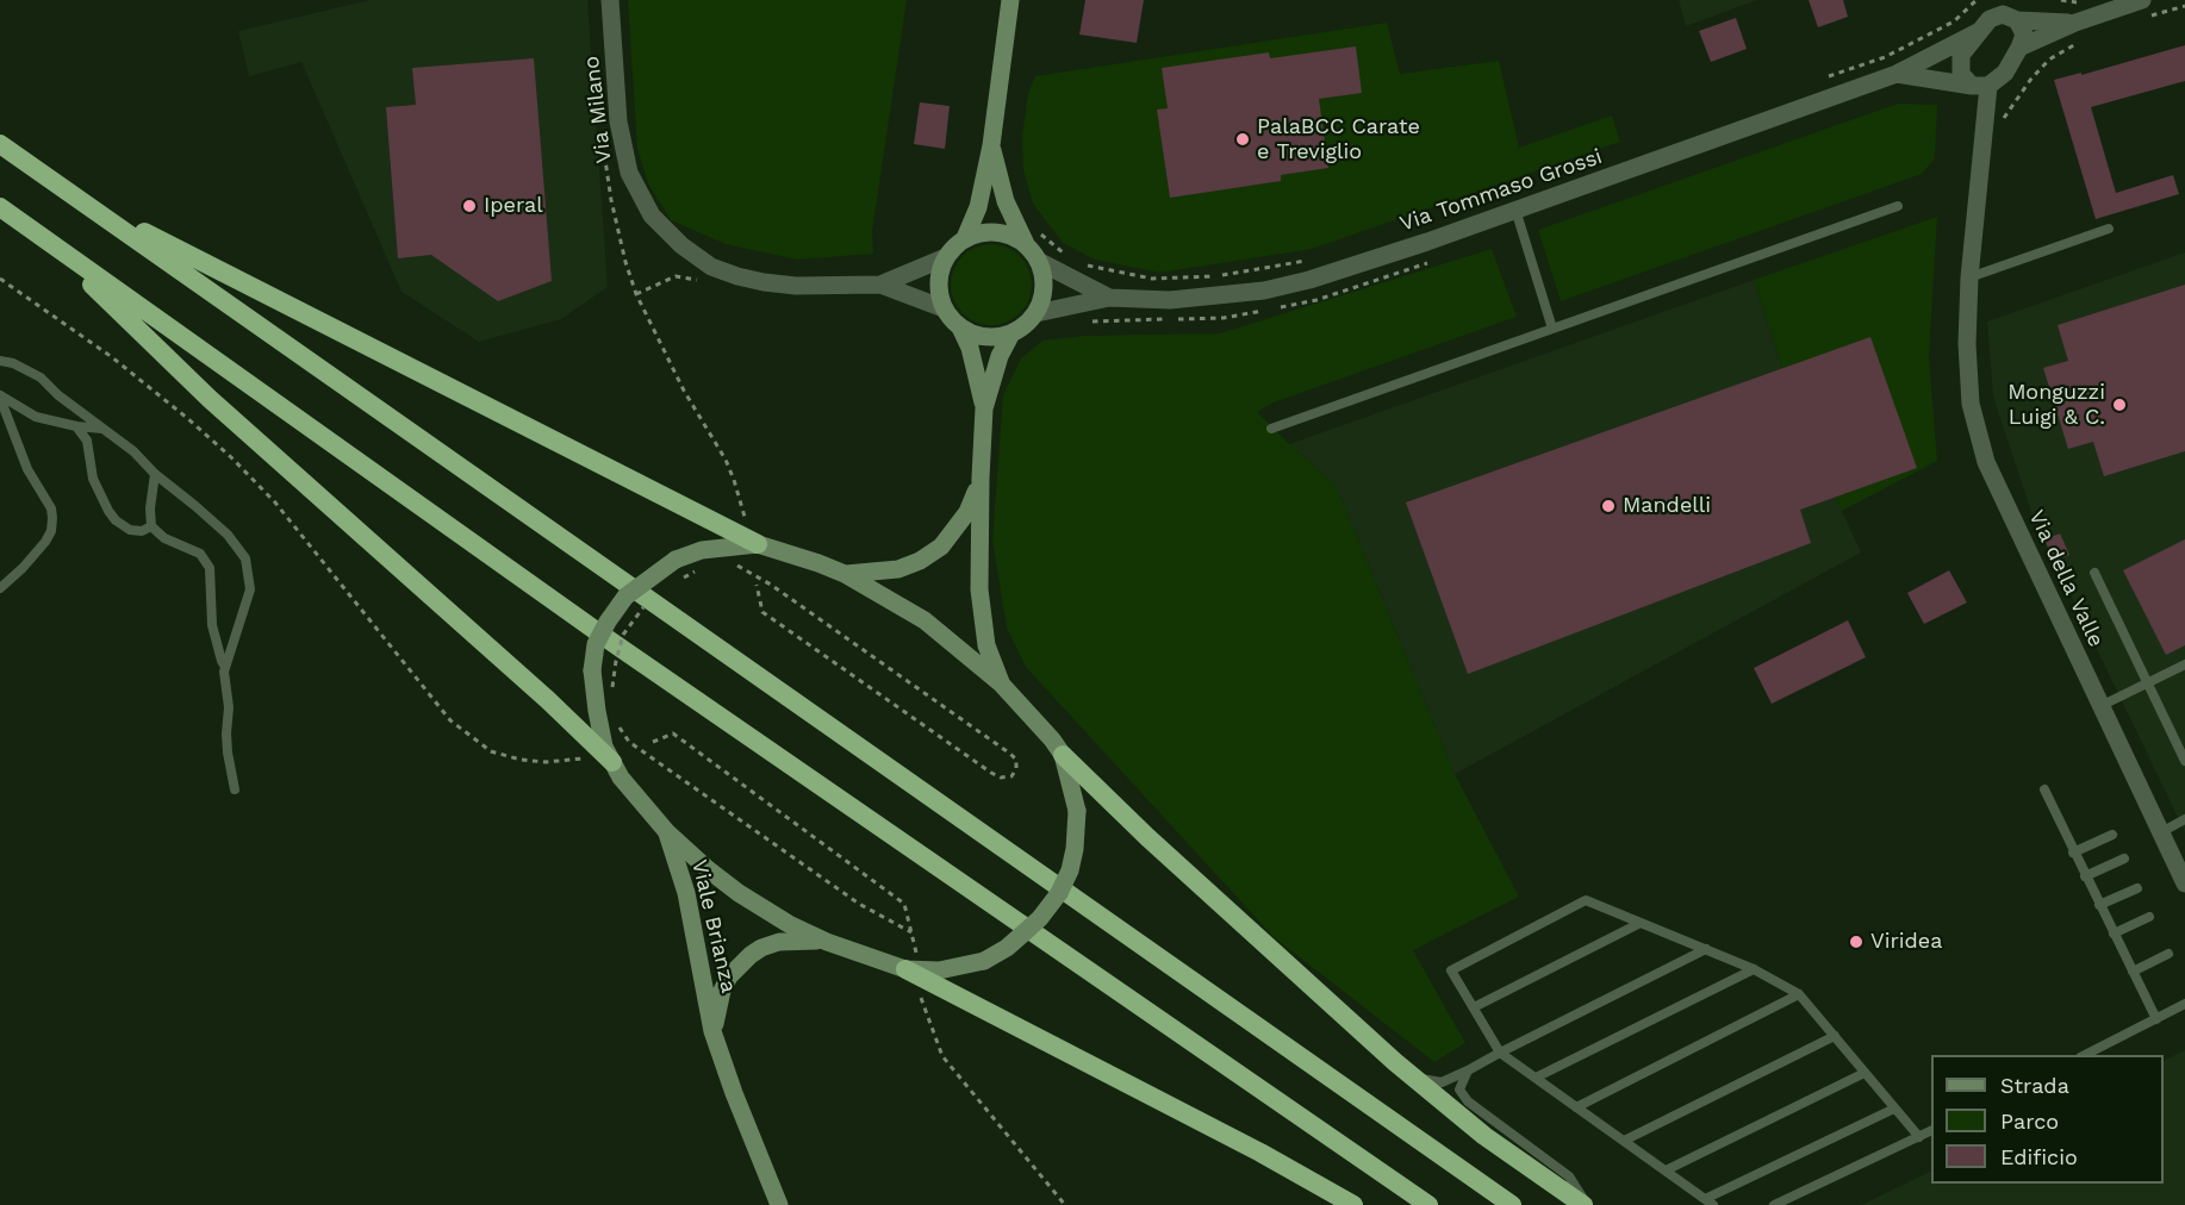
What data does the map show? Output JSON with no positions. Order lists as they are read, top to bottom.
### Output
{
  "streets": {
    "main road": ["Viale Brianza"],
    "street": ["Via Milano", "Via Tommaso Grossi", "Via della Valle"]
  },
  "crossings": [
    ["Via Milano", "Via Tommaso Grossi"]
  ],
  "places": [
    "PalaBCC Carate e Treviglio",
    "Iperal",
    "Monguzzi Luigi & C.",
    "Mandelli",
    "Viridea"
  ],
  "legend": ["Strada", "Parco", "Edificio"]
}
